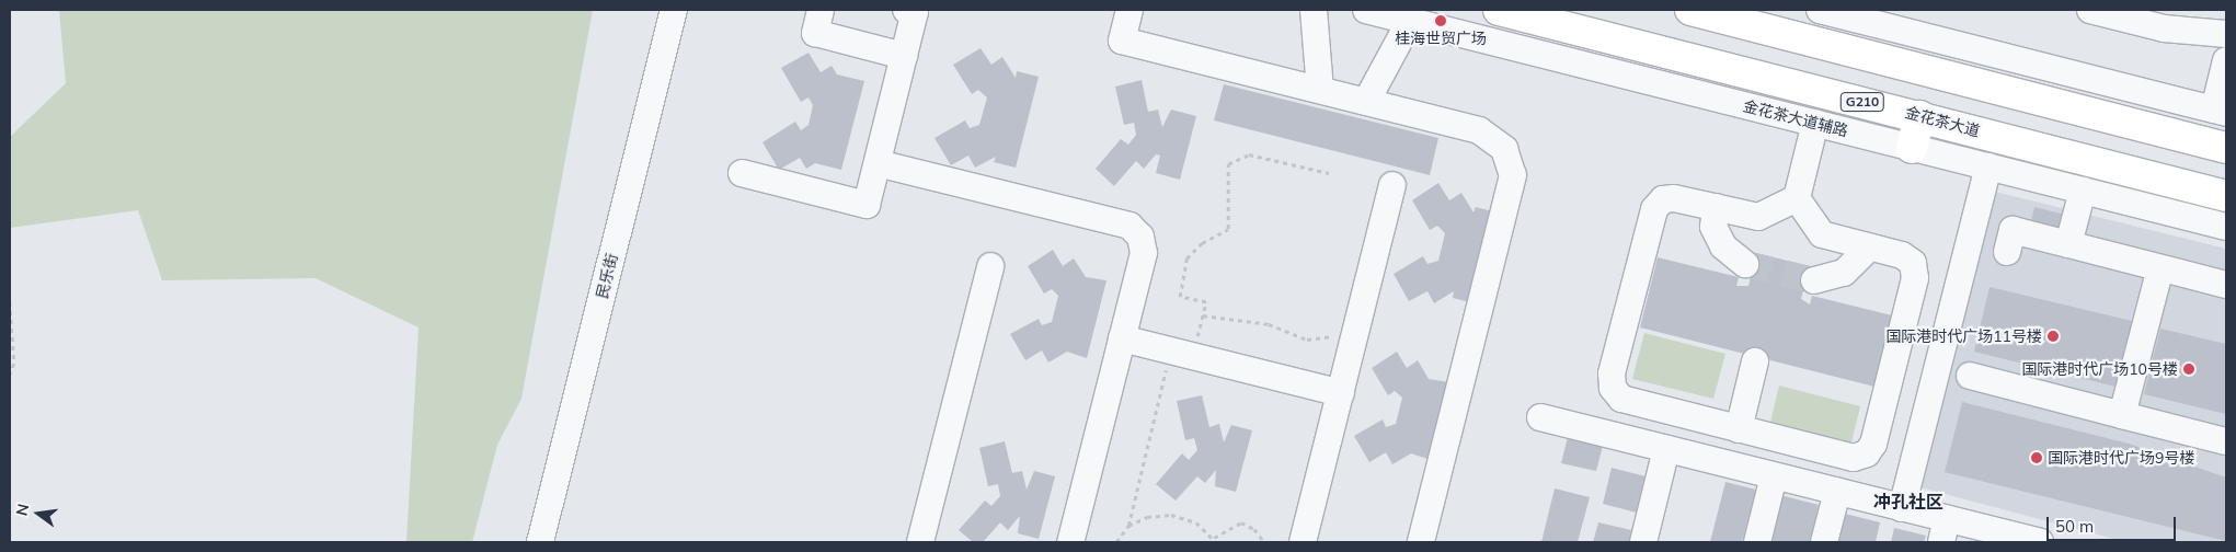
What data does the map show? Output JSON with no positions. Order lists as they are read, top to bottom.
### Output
{
  "streets": {
    "highway": ["G210", "金花茶大道"],
    "street": ["金花茶大道辅路", "民乐街"]
  },
  "districts": ["冲孔社区"],
  "places": [
    "桂海世贸广场",
    "国际港时代广场11号楼",
    "国际港时代广场10号楼",
    "国际港时代广场9号楼"
  ],
  "scale_bar": "50 m",
  "north": "left"
}
